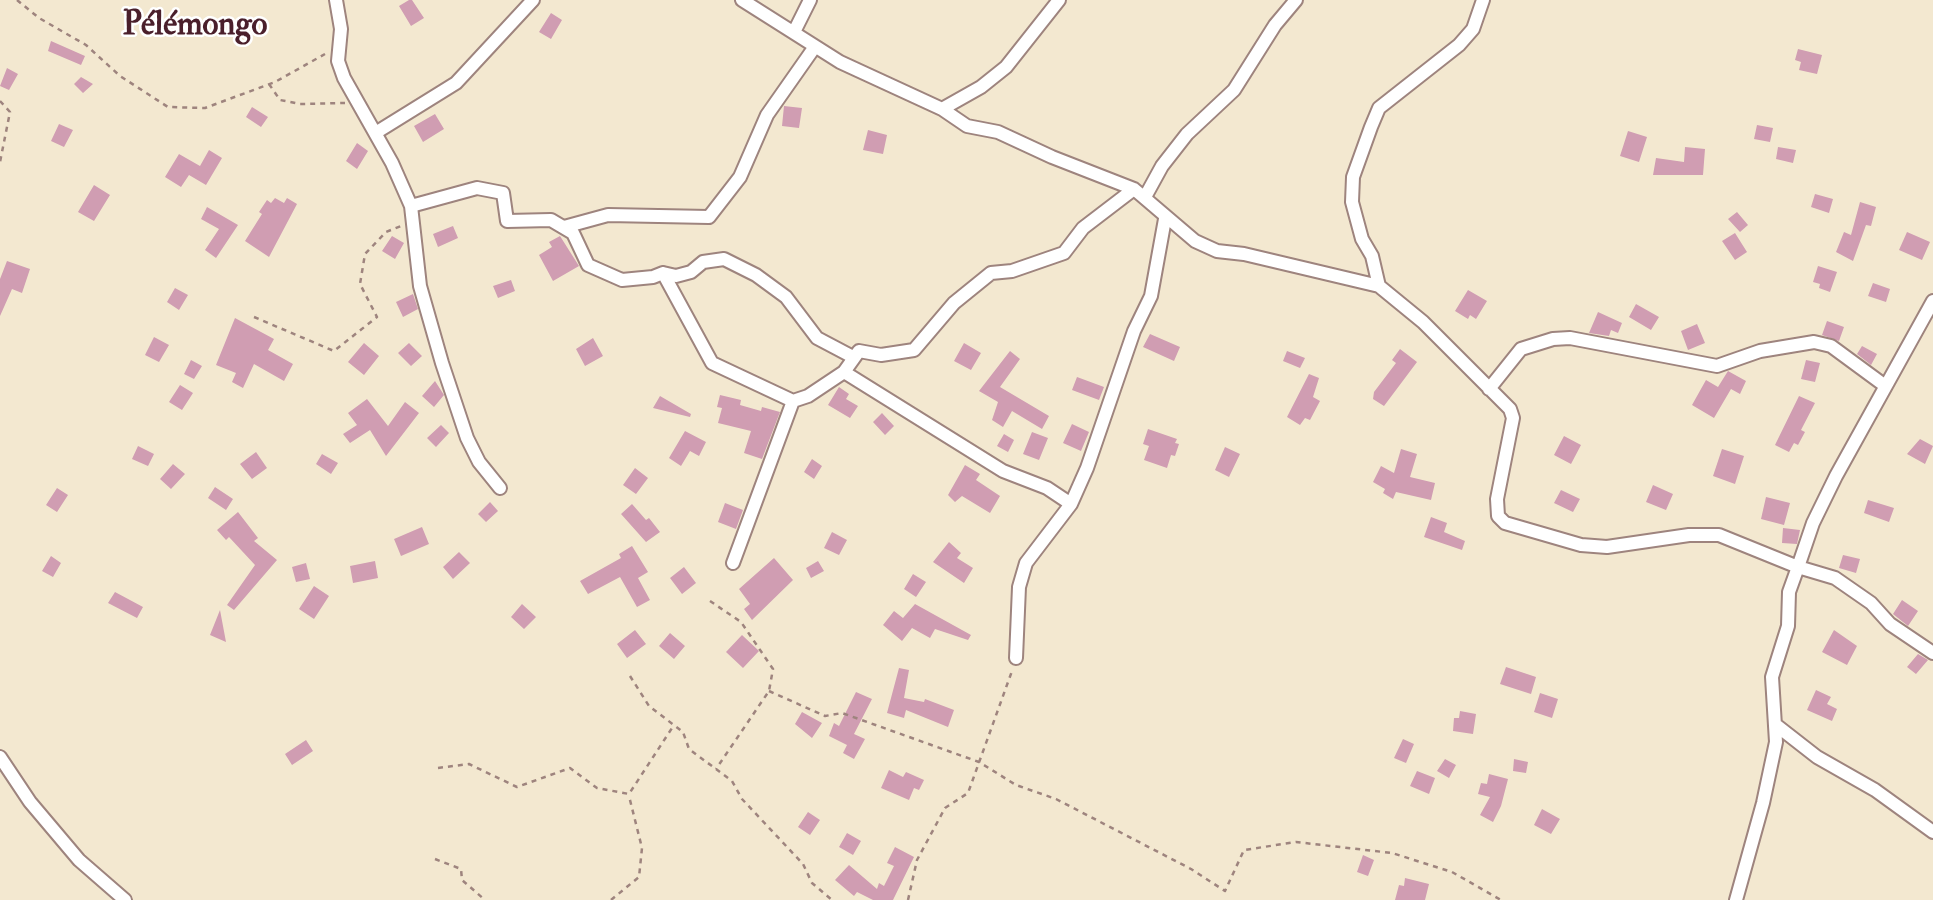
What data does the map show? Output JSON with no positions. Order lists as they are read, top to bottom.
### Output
{
  "districts": ["Pélémongo"]
}
